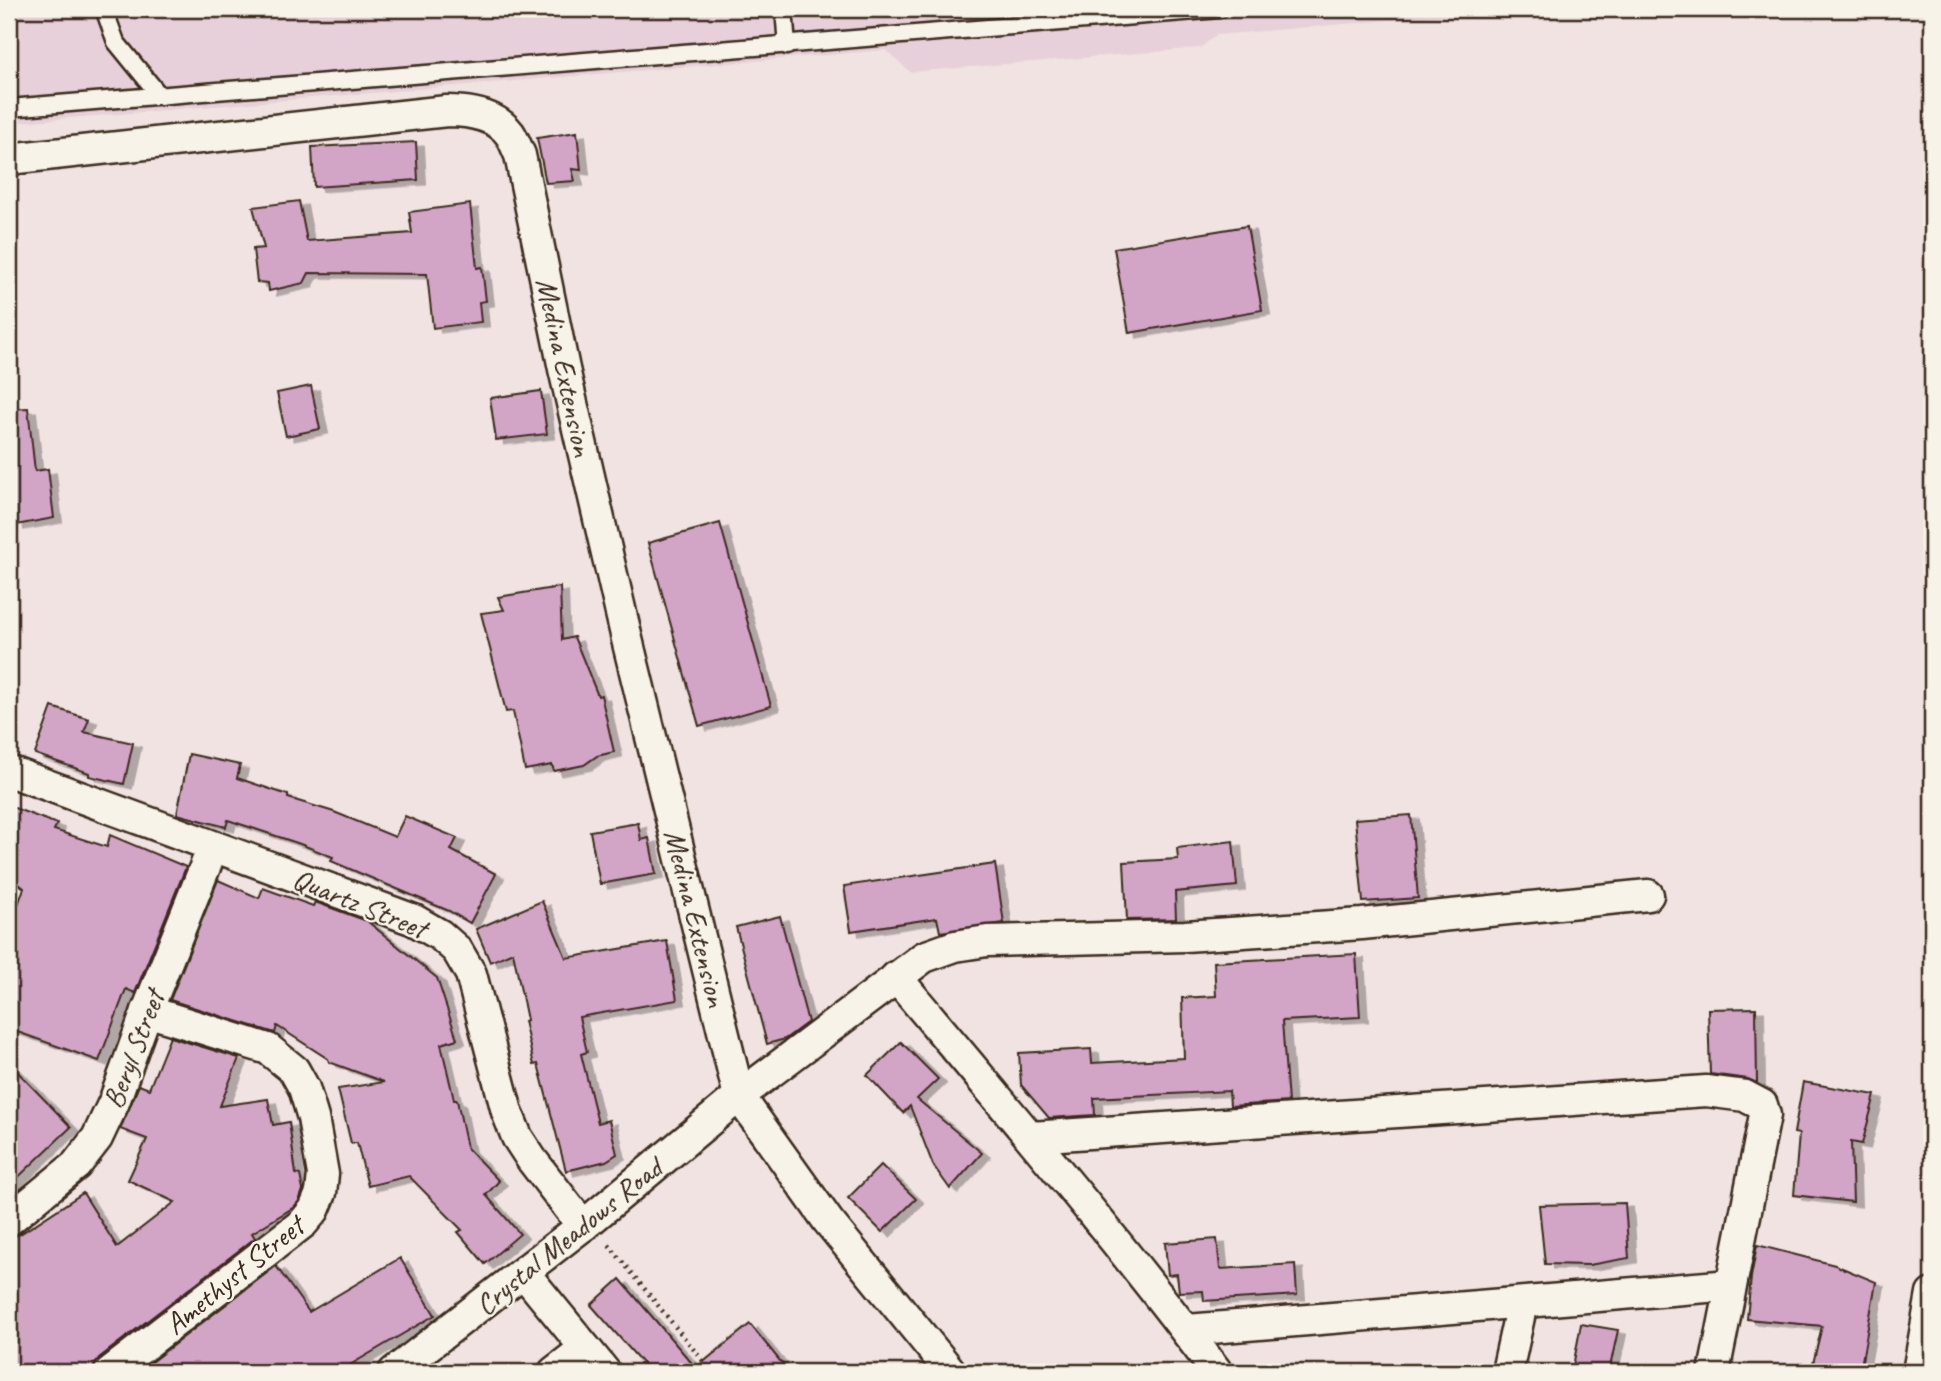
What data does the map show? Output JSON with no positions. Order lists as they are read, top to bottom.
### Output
{
  "streets": {
    "street": [
      "Medina Extension",
      "Quartz Street",
      "Beryl Street",
      "Crystal Meadows Road",
      "Amethyst Street"
    ]
  },
  "crossings": [
    ["Medina Extension", "Crystal Meadows Road"],
    ["Quartz Street", "Beryl Street"],
    ["Quartz Street", "Crystal Meadows Road"],
    ["Beryl Street", "Amethyst Street"]
  ]
}
